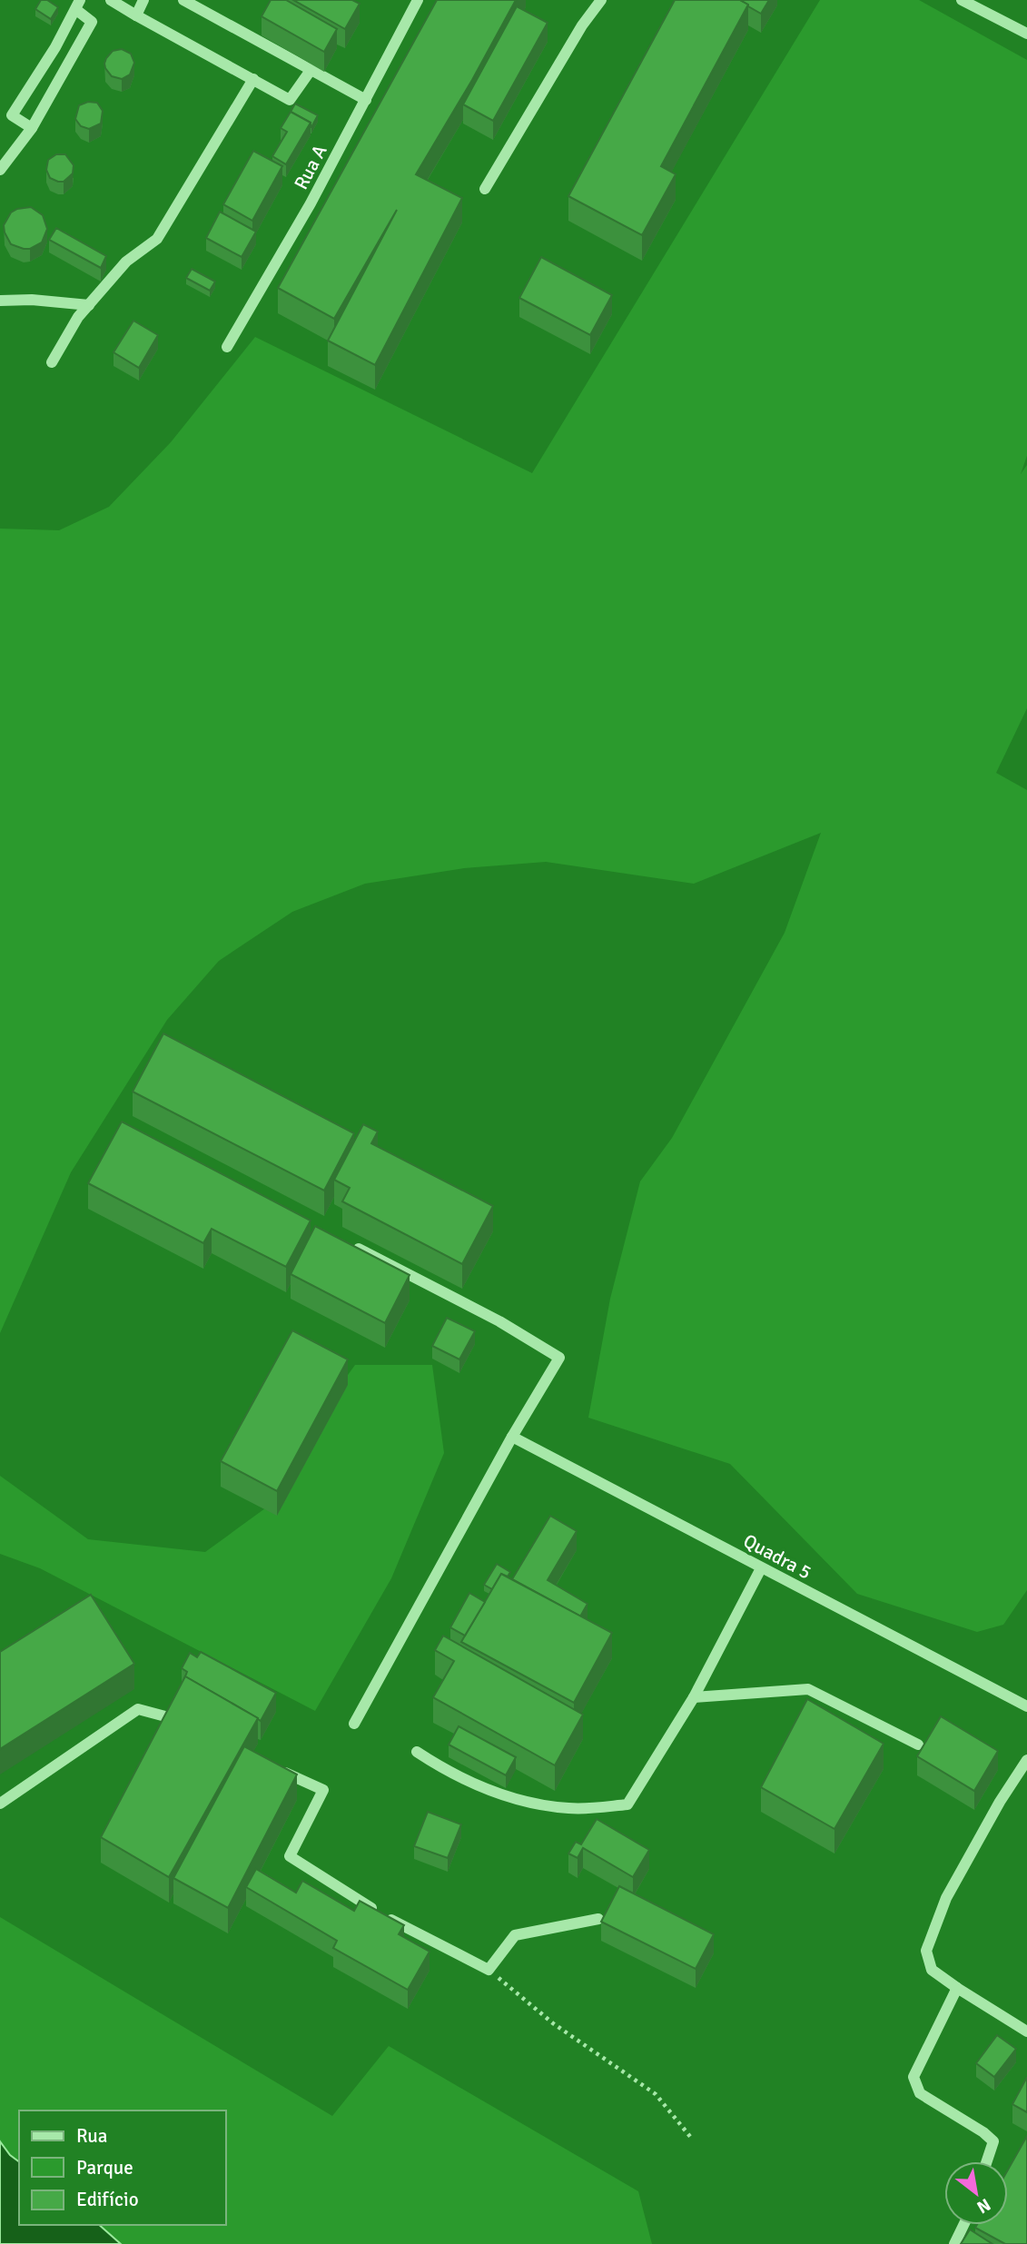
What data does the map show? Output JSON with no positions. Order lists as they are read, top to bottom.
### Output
{
  "streets": {
    "street": ["Rua A", "Quadra 5"]
  },
  "legend": ["Rua", "Parque", "Edifício"],
  "north": "bottom right"
}
